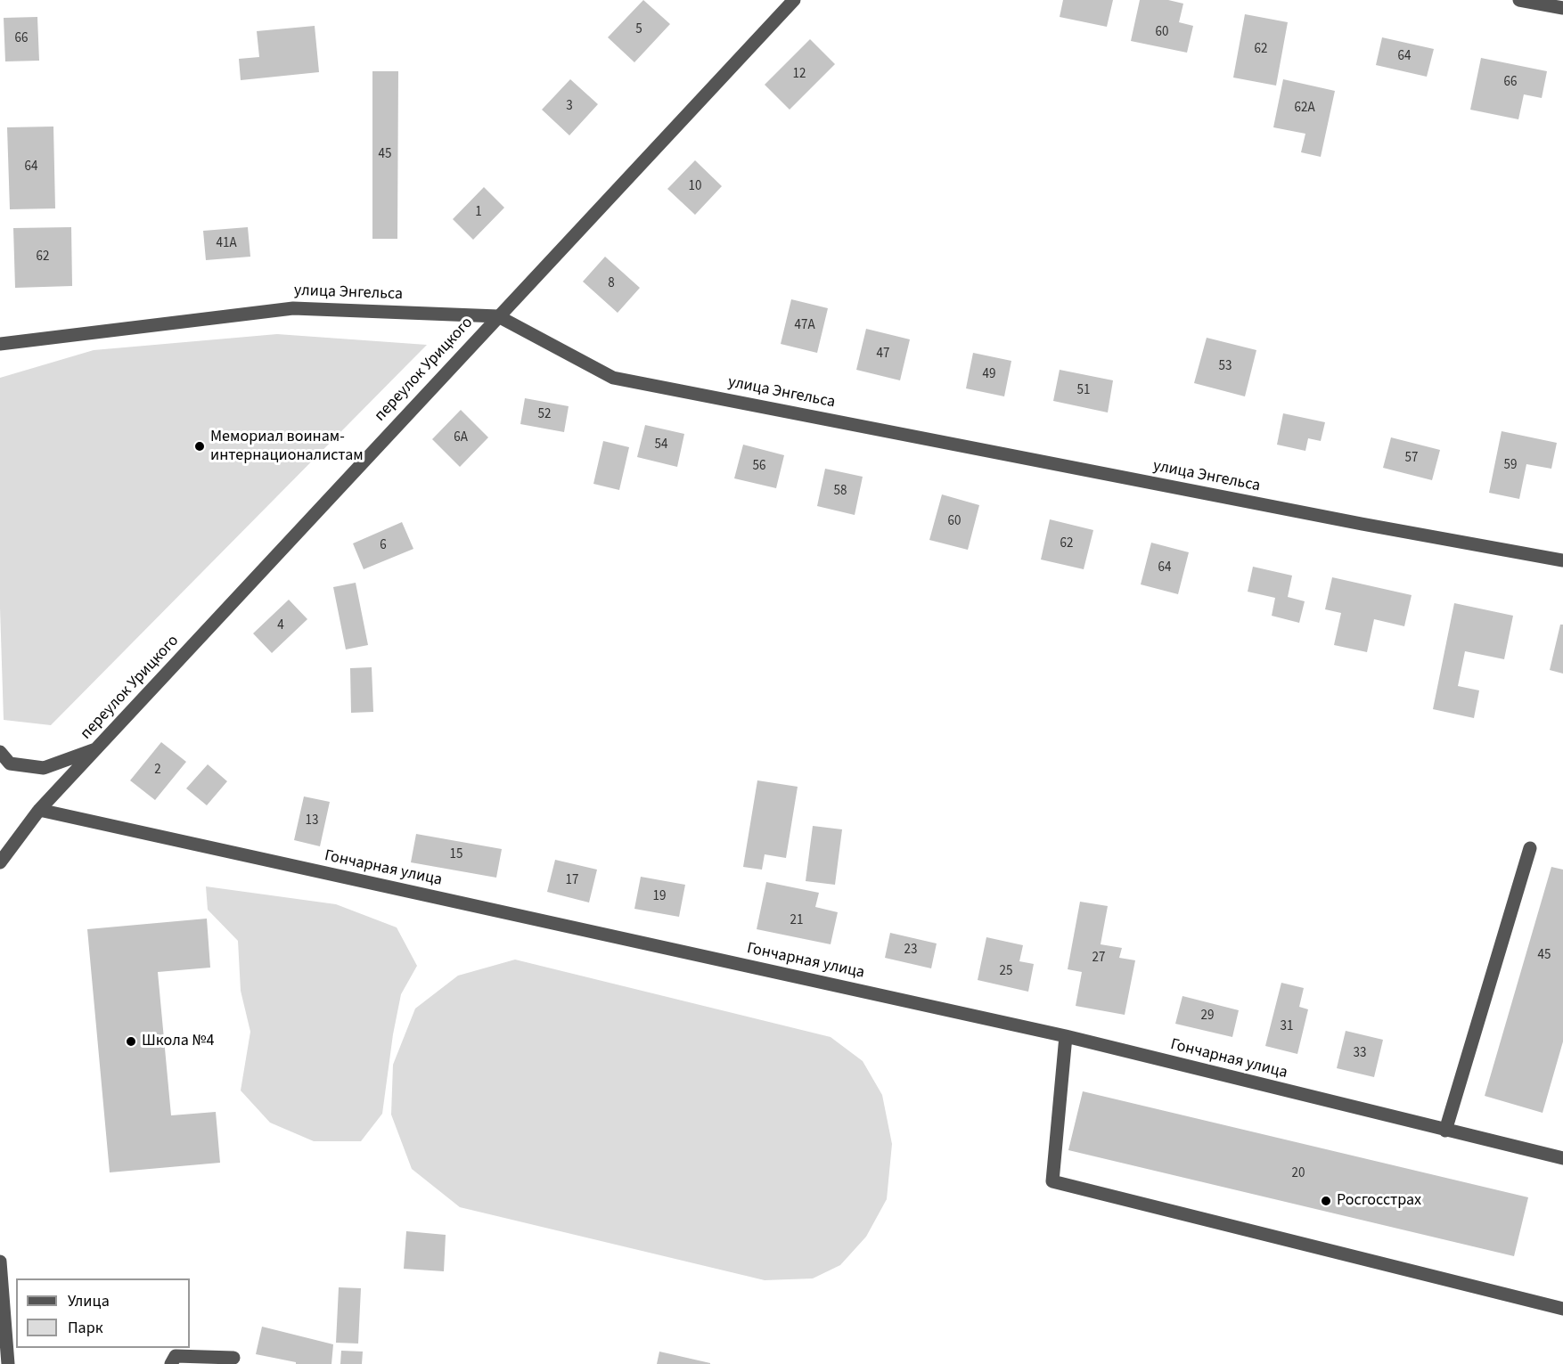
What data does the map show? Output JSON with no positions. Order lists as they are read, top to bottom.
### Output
{
  "streets": {
    "street": ["улица Энгельса", "переулок Урицкого", "Гончарная улица"]
  },
  "crossings": [
    ["улица Энгельса", "переулок Урицкого"],
    ["переулок Урицкого", "Гончарная улица"]
  ],
  "places": ["Мемориал воинам- интернационалистам", "Школа №4", "Росгосстрах"],
  "house_numbers": [
    "5",
    "60",
    "66",
    "62",
    "64",
    "12",
    "66",
    "3",
    "62А",
    "45",
    "64",
    "10",
    "1",
    "41А",
    "62",
    "8",
    "47А",
    "47",
    "53",
    "49",
    "51",
    "52",
    "6А",
    "54",
    "57",
    "59",
    "56",
    "58",
    "60",
    "62",
    "6",
    "64",
    "4",
    "2",
    "13",
    "15",
    "17",
    "19",
    "21",
    "23",
    "45",
    "27",
    "25",
    "29",
    "31",
    "33",
    "20"
  ],
  "legend": ["Улица", "Парк"]
}
